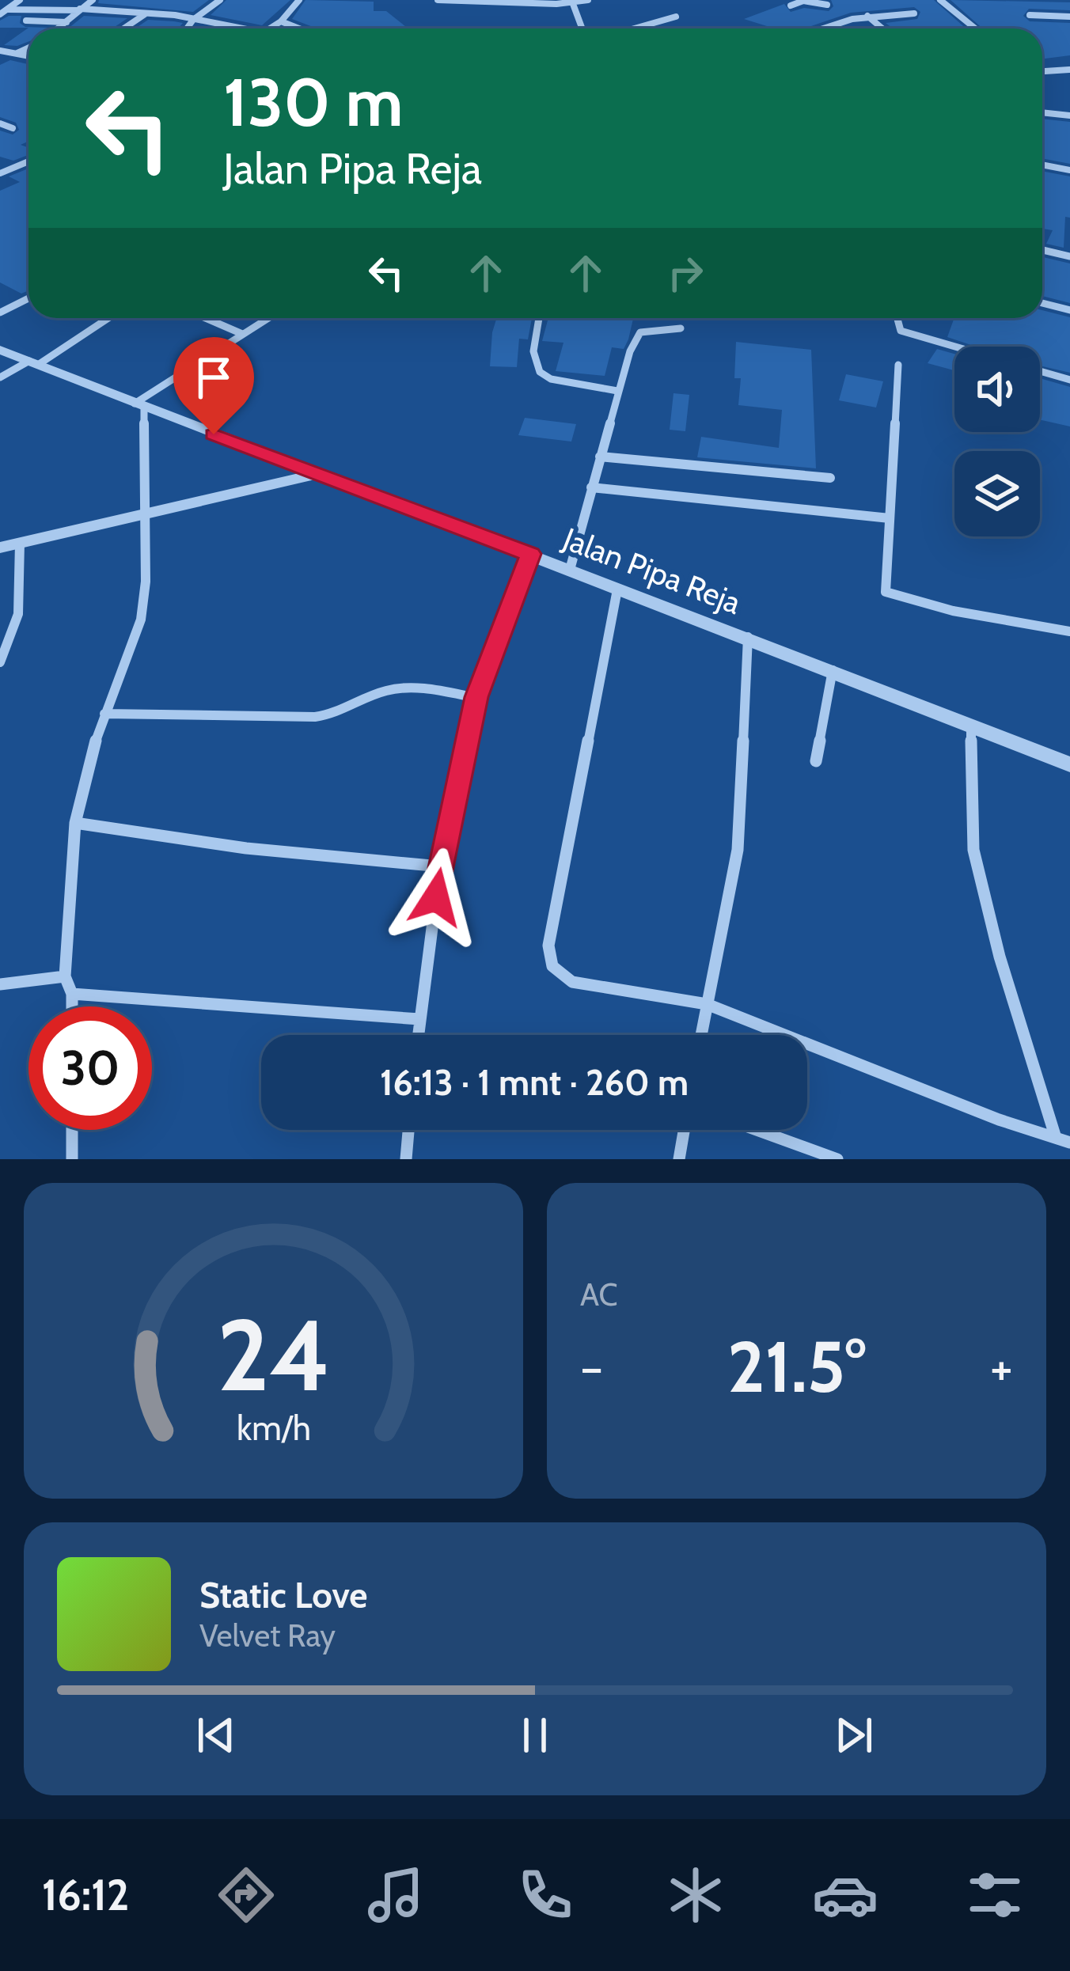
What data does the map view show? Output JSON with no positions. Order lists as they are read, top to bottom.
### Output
{
  "streets": {
    "street": ["Jalan Pipa Reja"]
  },
  "page": {
    "turn": ["130 m", "Jalan Pipa Reja"],
    "limit": "30",
    "trip": "16:13 · 1 mnt · 260 m",
    "tile": "AC",
    "heat": ["−", "21.5°", "+"],
    "song": ["Static Love", "Velvet Ray"],
    "tabs": "16:12",
    "gauge": ["24", "km/h"]
  }
}
